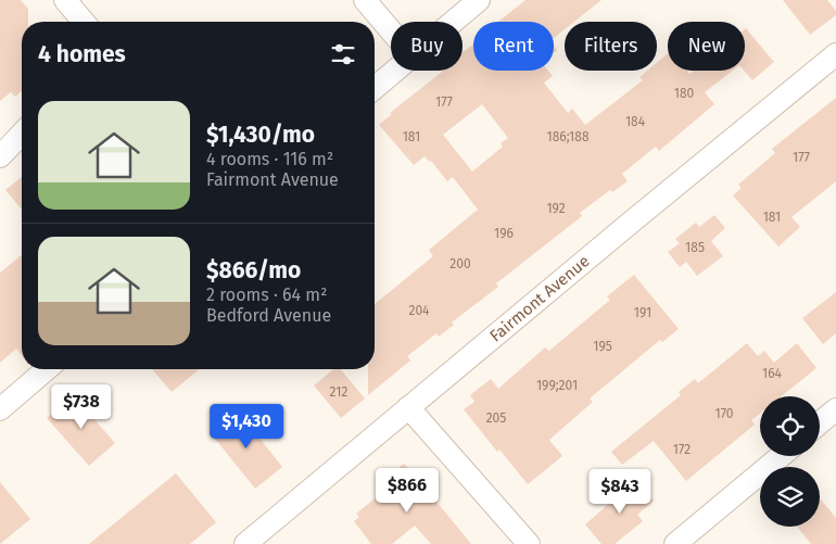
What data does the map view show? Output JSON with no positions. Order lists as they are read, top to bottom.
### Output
{
  "streets": {
    "street": ["Fairmont Avenue"]
  },
  "house_numbers": [
    "180",
    "177",
    "184",
    "181",
    "186;188",
    "177",
    "192",
    "181",
    "196",
    "185",
    "200",
    "204",
    "191",
    "195",
    "164",
    "199;201",
    "212",
    "170",
    "205",
    "172"
  ],
  "page": {
    "chip": [
      "Buy",
      "Rent",
      "Filters",
      "New"
    ],
    "heading": "4 homes",
    "list": [
      {
        "name": "$1,430/mo",
        "note": "4 rooms · 116 m² · Fairmont Avenue"
      },
      {
        "name": "$866/mo",
        "note": "2 rooms · 64 m² · Bedford Avenue"
      }
    ],
    "price": [
      "$738",
      "$1,430",
      "$866",
      "$843"
    ]
  }
}
